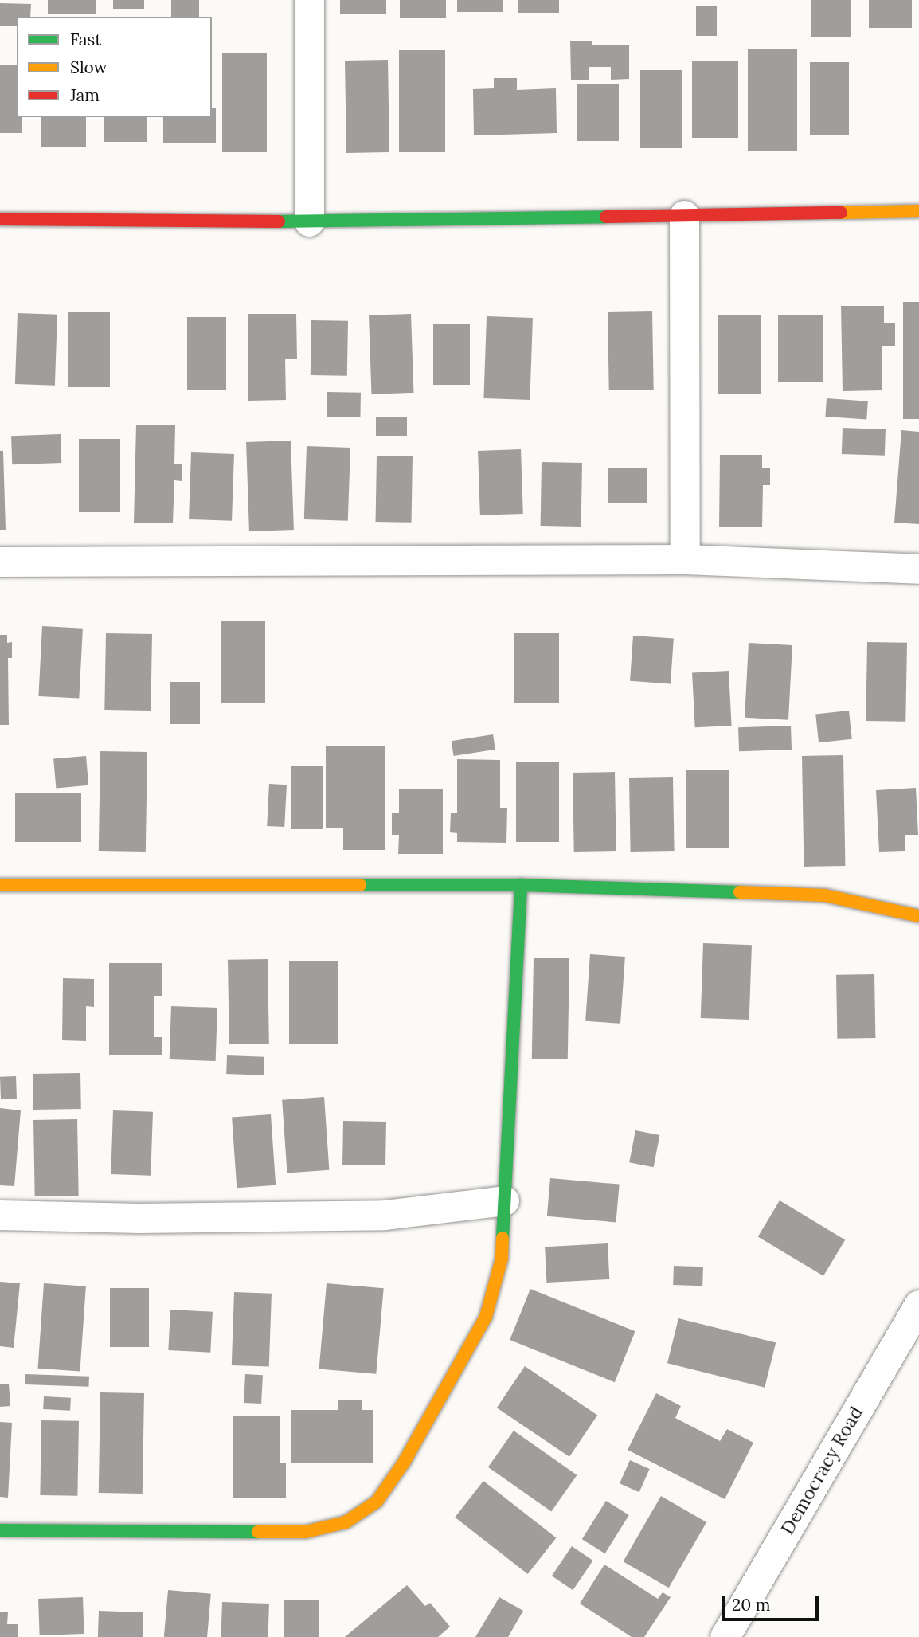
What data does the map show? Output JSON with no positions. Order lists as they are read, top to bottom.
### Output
{
  "streets": {
    "street": ["Democracy Road"]
  },
  "legend": ["Fast", "Slow", "Jam"],
  "scale_bar": "20 m"
}
